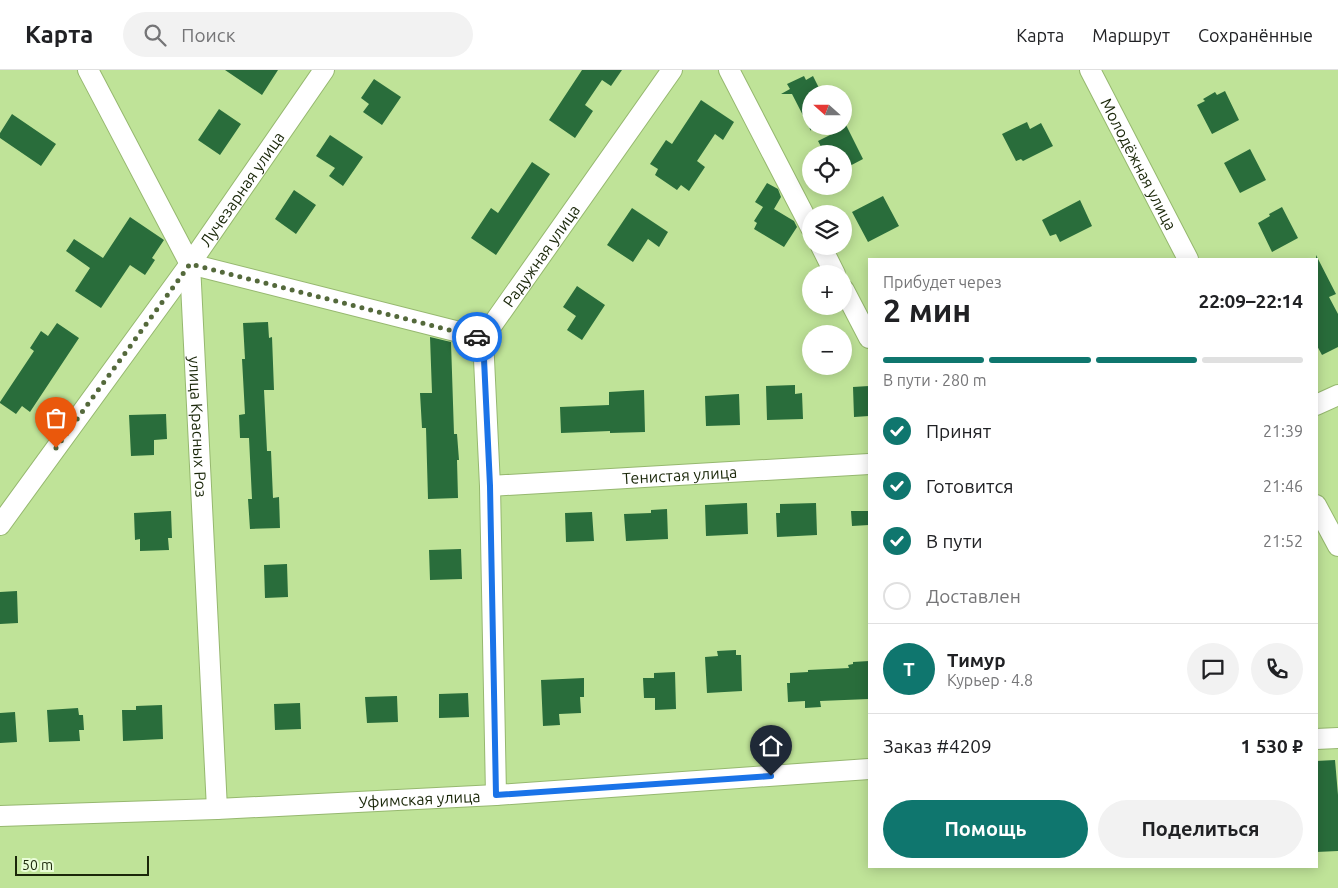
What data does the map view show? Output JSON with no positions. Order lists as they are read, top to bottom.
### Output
{
  "streets": {
    "street": [
      "Молодёжная улица",
      "Лучезарная улица",
      "Радужная улица",
      "улица Красных Роз",
      "Тенистая улица",
      "Уфимская улица"
    ]
  },
  "crossings": [
    ["Лучезарная улица", "улица Красных Роз"],
    ["улица Красных Роз", "Уфимская улица"]
  ],
  "scale_bar": "50 m",
  "north": "left",
  "page": {
    "header": "Карта",
    "search": "Поиск",
    "nav": ["Карта", "Маршрут", "Сохранённые"],
    "map_buttons": ["+", "−"],
    "heading": ["2 мин", "Прибудет через", "22:09–22:14"],
    "panel": [
      "Тимур",
      "Курьер · 4.8",
      "Заказ #4209",
      "1 530 ₽"
    ],
    "bar": "В пути · 280 m",
    "list": [
      ["Принят", "21:39"],
      ["Готовится", "21:46"],
      ["В пути", "21:52"],
      "Доставлен"
    ],
    "round": "Т",
    "buttons": ["Помощь", "Поделиться"],
    "scale": "50 m"
  }
}
